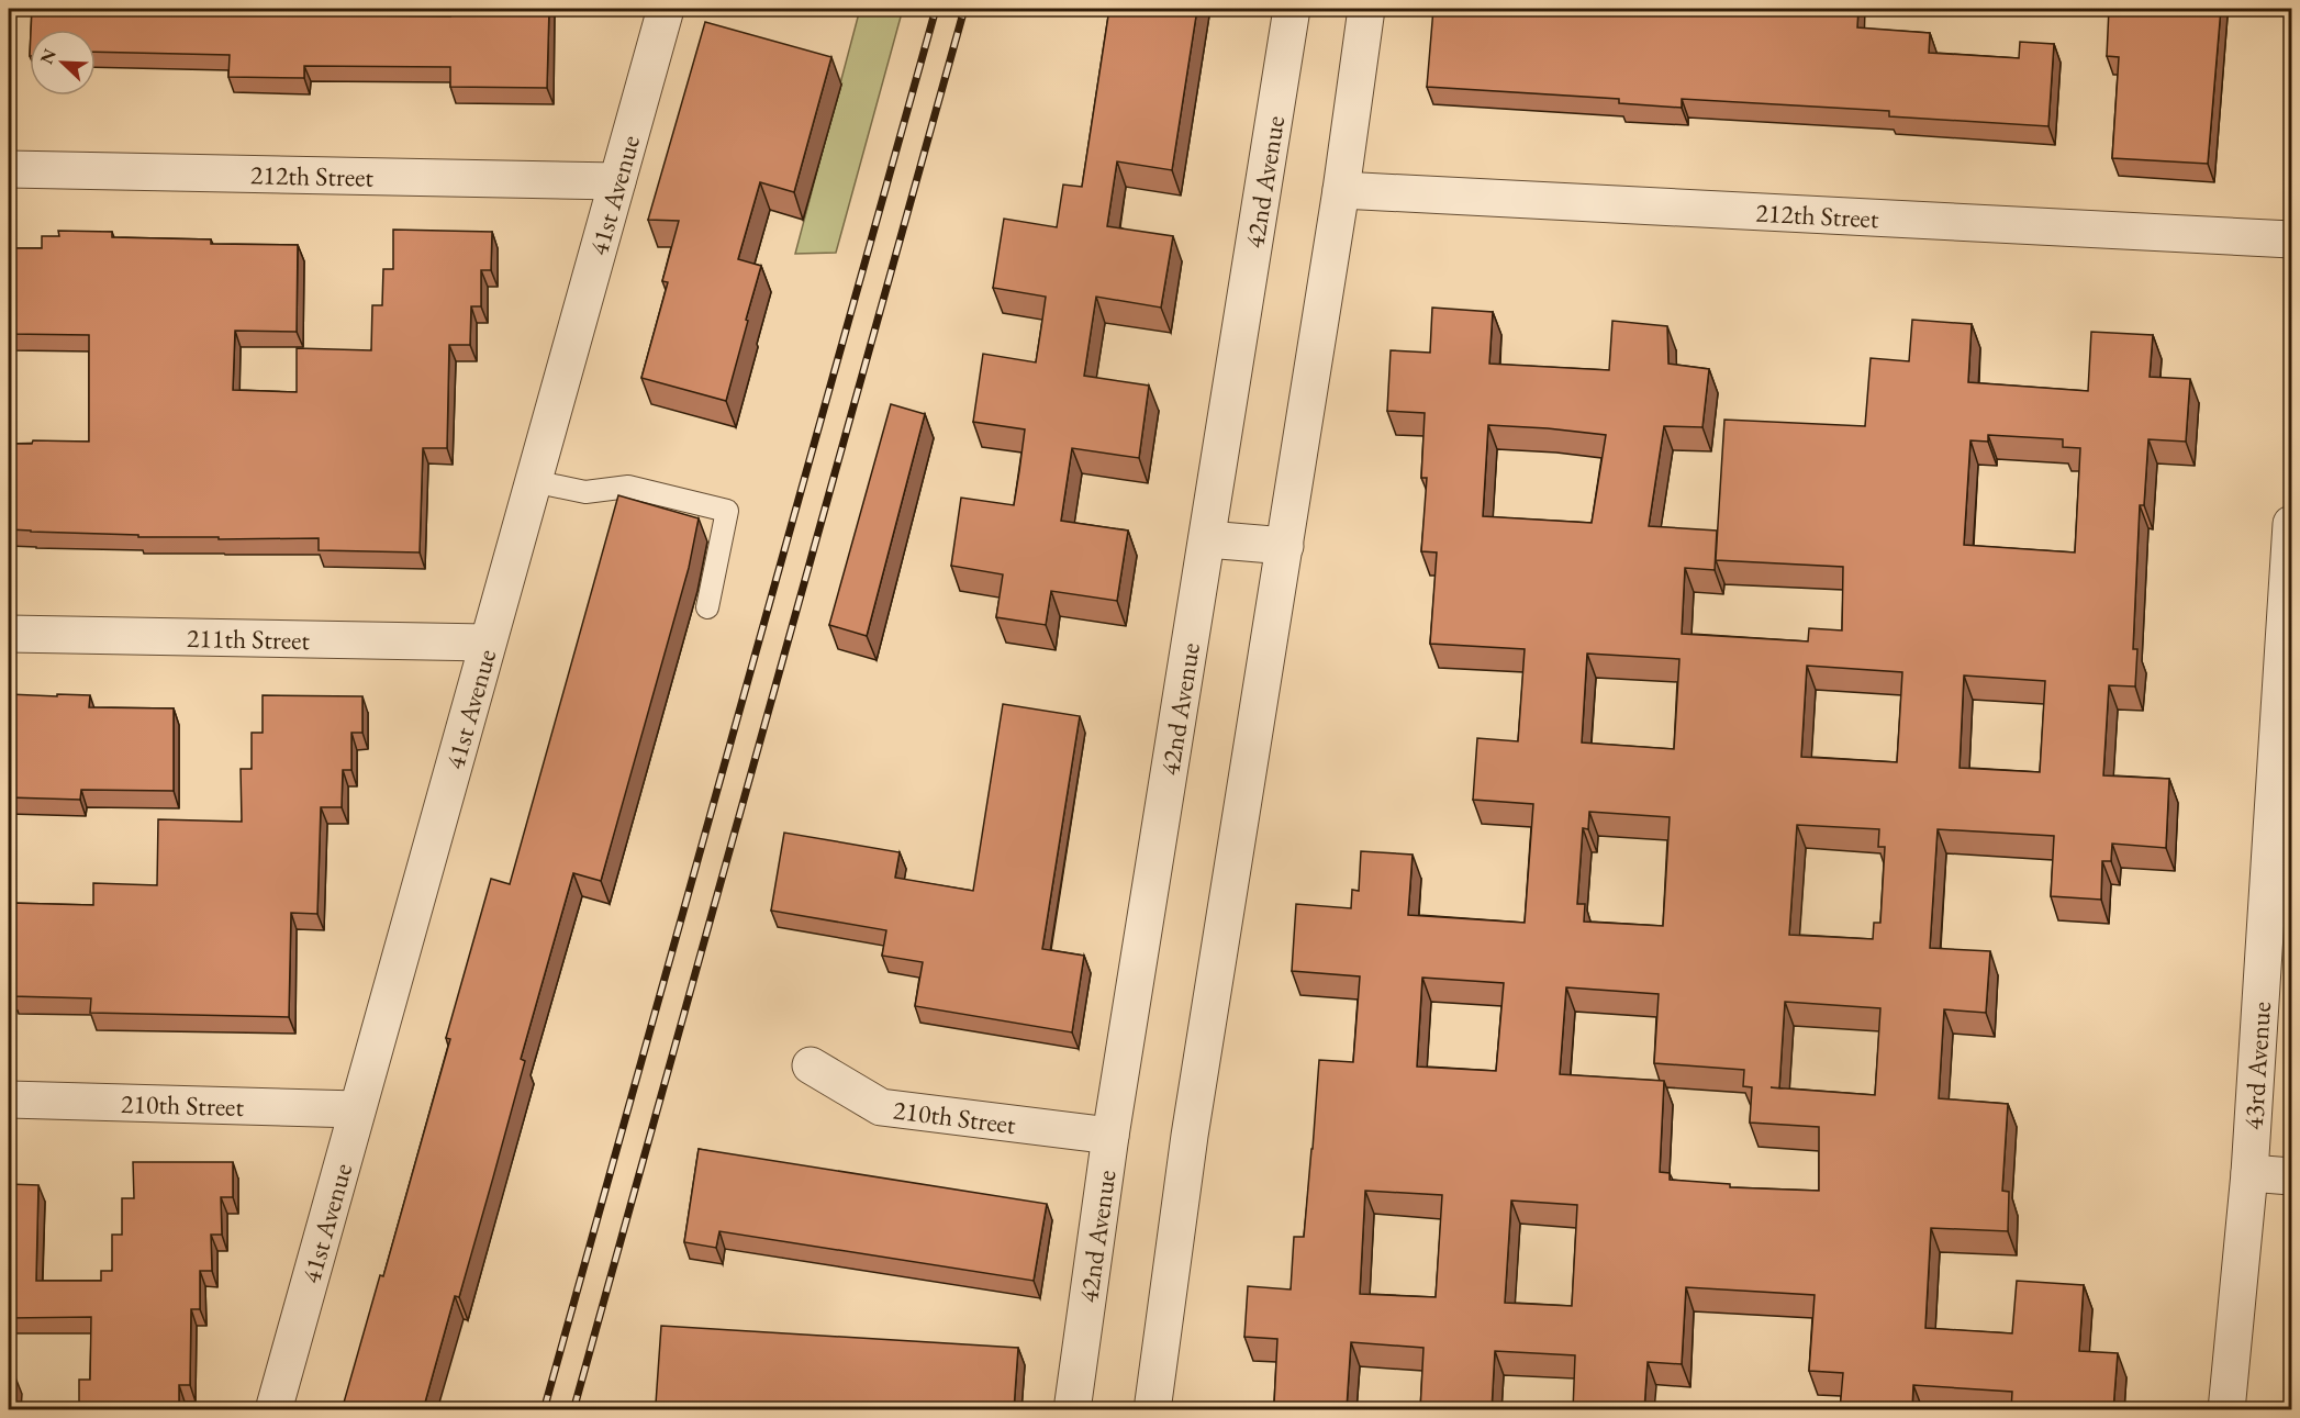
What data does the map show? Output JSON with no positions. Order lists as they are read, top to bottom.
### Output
{
  "streets": {
    "street": [
      "212th Street",
      "42nd Avenue",
      "41st Avenue",
      "211th Street",
      "43rd Avenue",
      "210th Street"
    ]
  },
  "crossings": [
    ["212th Street", "41st Avenue"],
    ["42nd Avenue", "210th Street"],
    ["41st Avenue", "211th Street"],
    ["41st Avenue", "210th Street"]
  ],
  "north": "top left"
}
